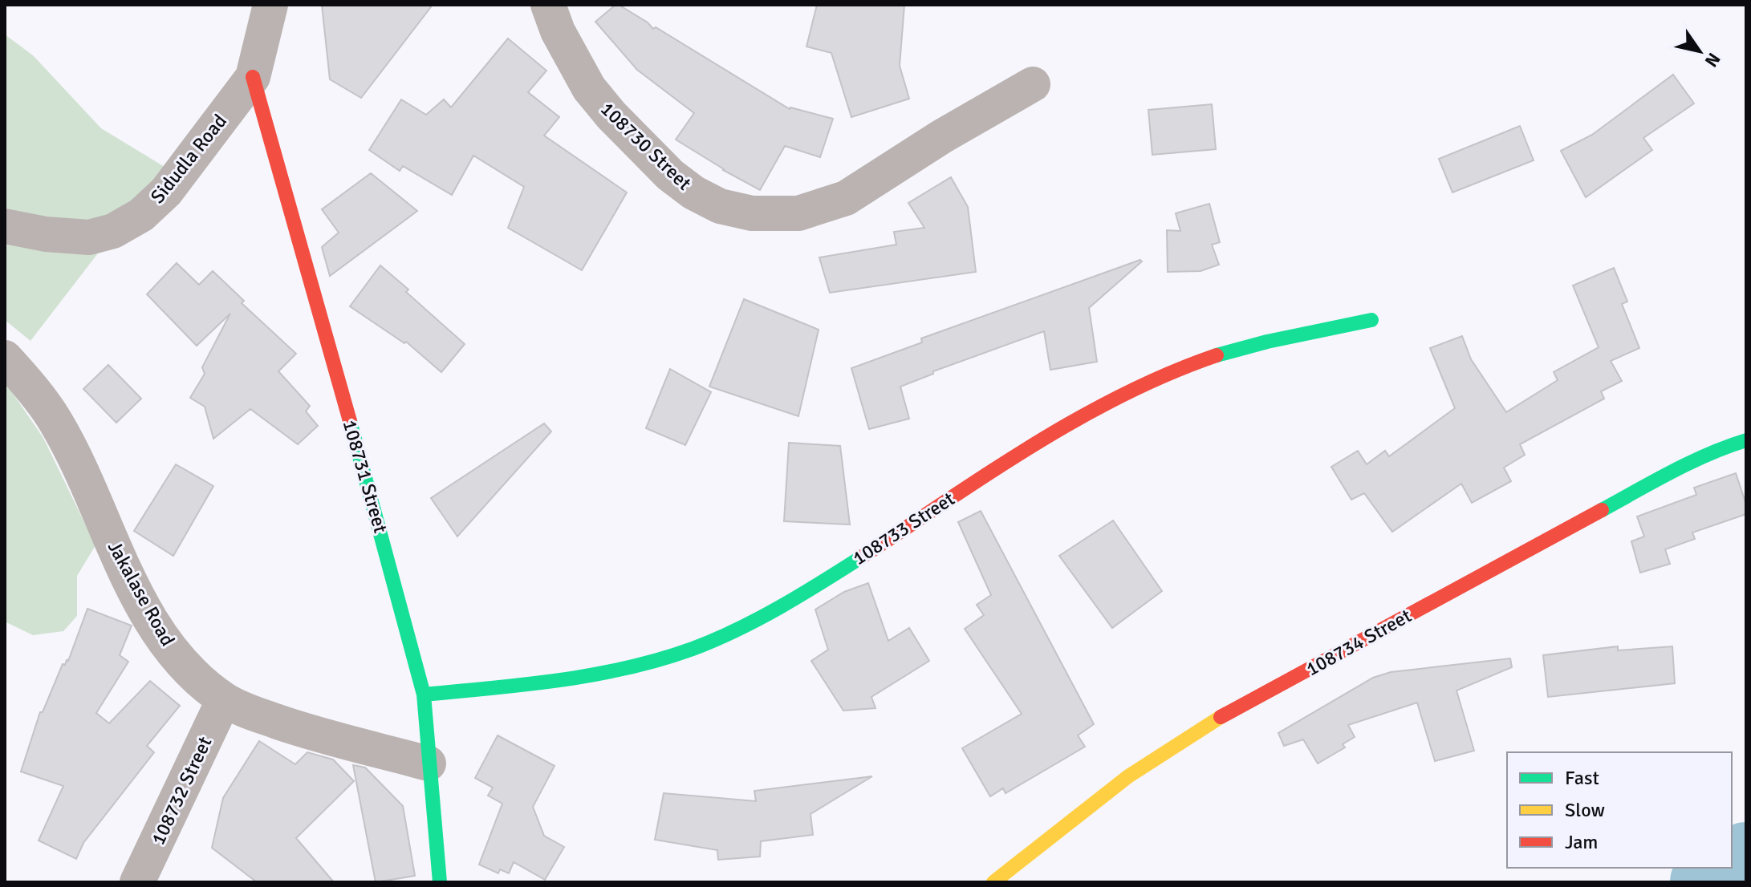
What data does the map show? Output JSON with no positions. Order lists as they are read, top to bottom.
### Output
{
  "streets": {
    "street": [
      "108730 Street",
      "Sidudla Road",
      "108731 Street",
      "108733 Street",
      "Jakalase Road",
      "108734 Street",
      "108732 Street"
    ]
  },
  "crossings": [
    ["Sidudla Road", "108731 Street"],
    ["108731 Street", "108733 Street"],
    ["108731 Street", "Jakalase Road"],
    ["Jakalase Road", "108732 Street"]
  ],
  "legend": ["Fast", "Slow", "Jam"],
  "north": "bottom right"
}
